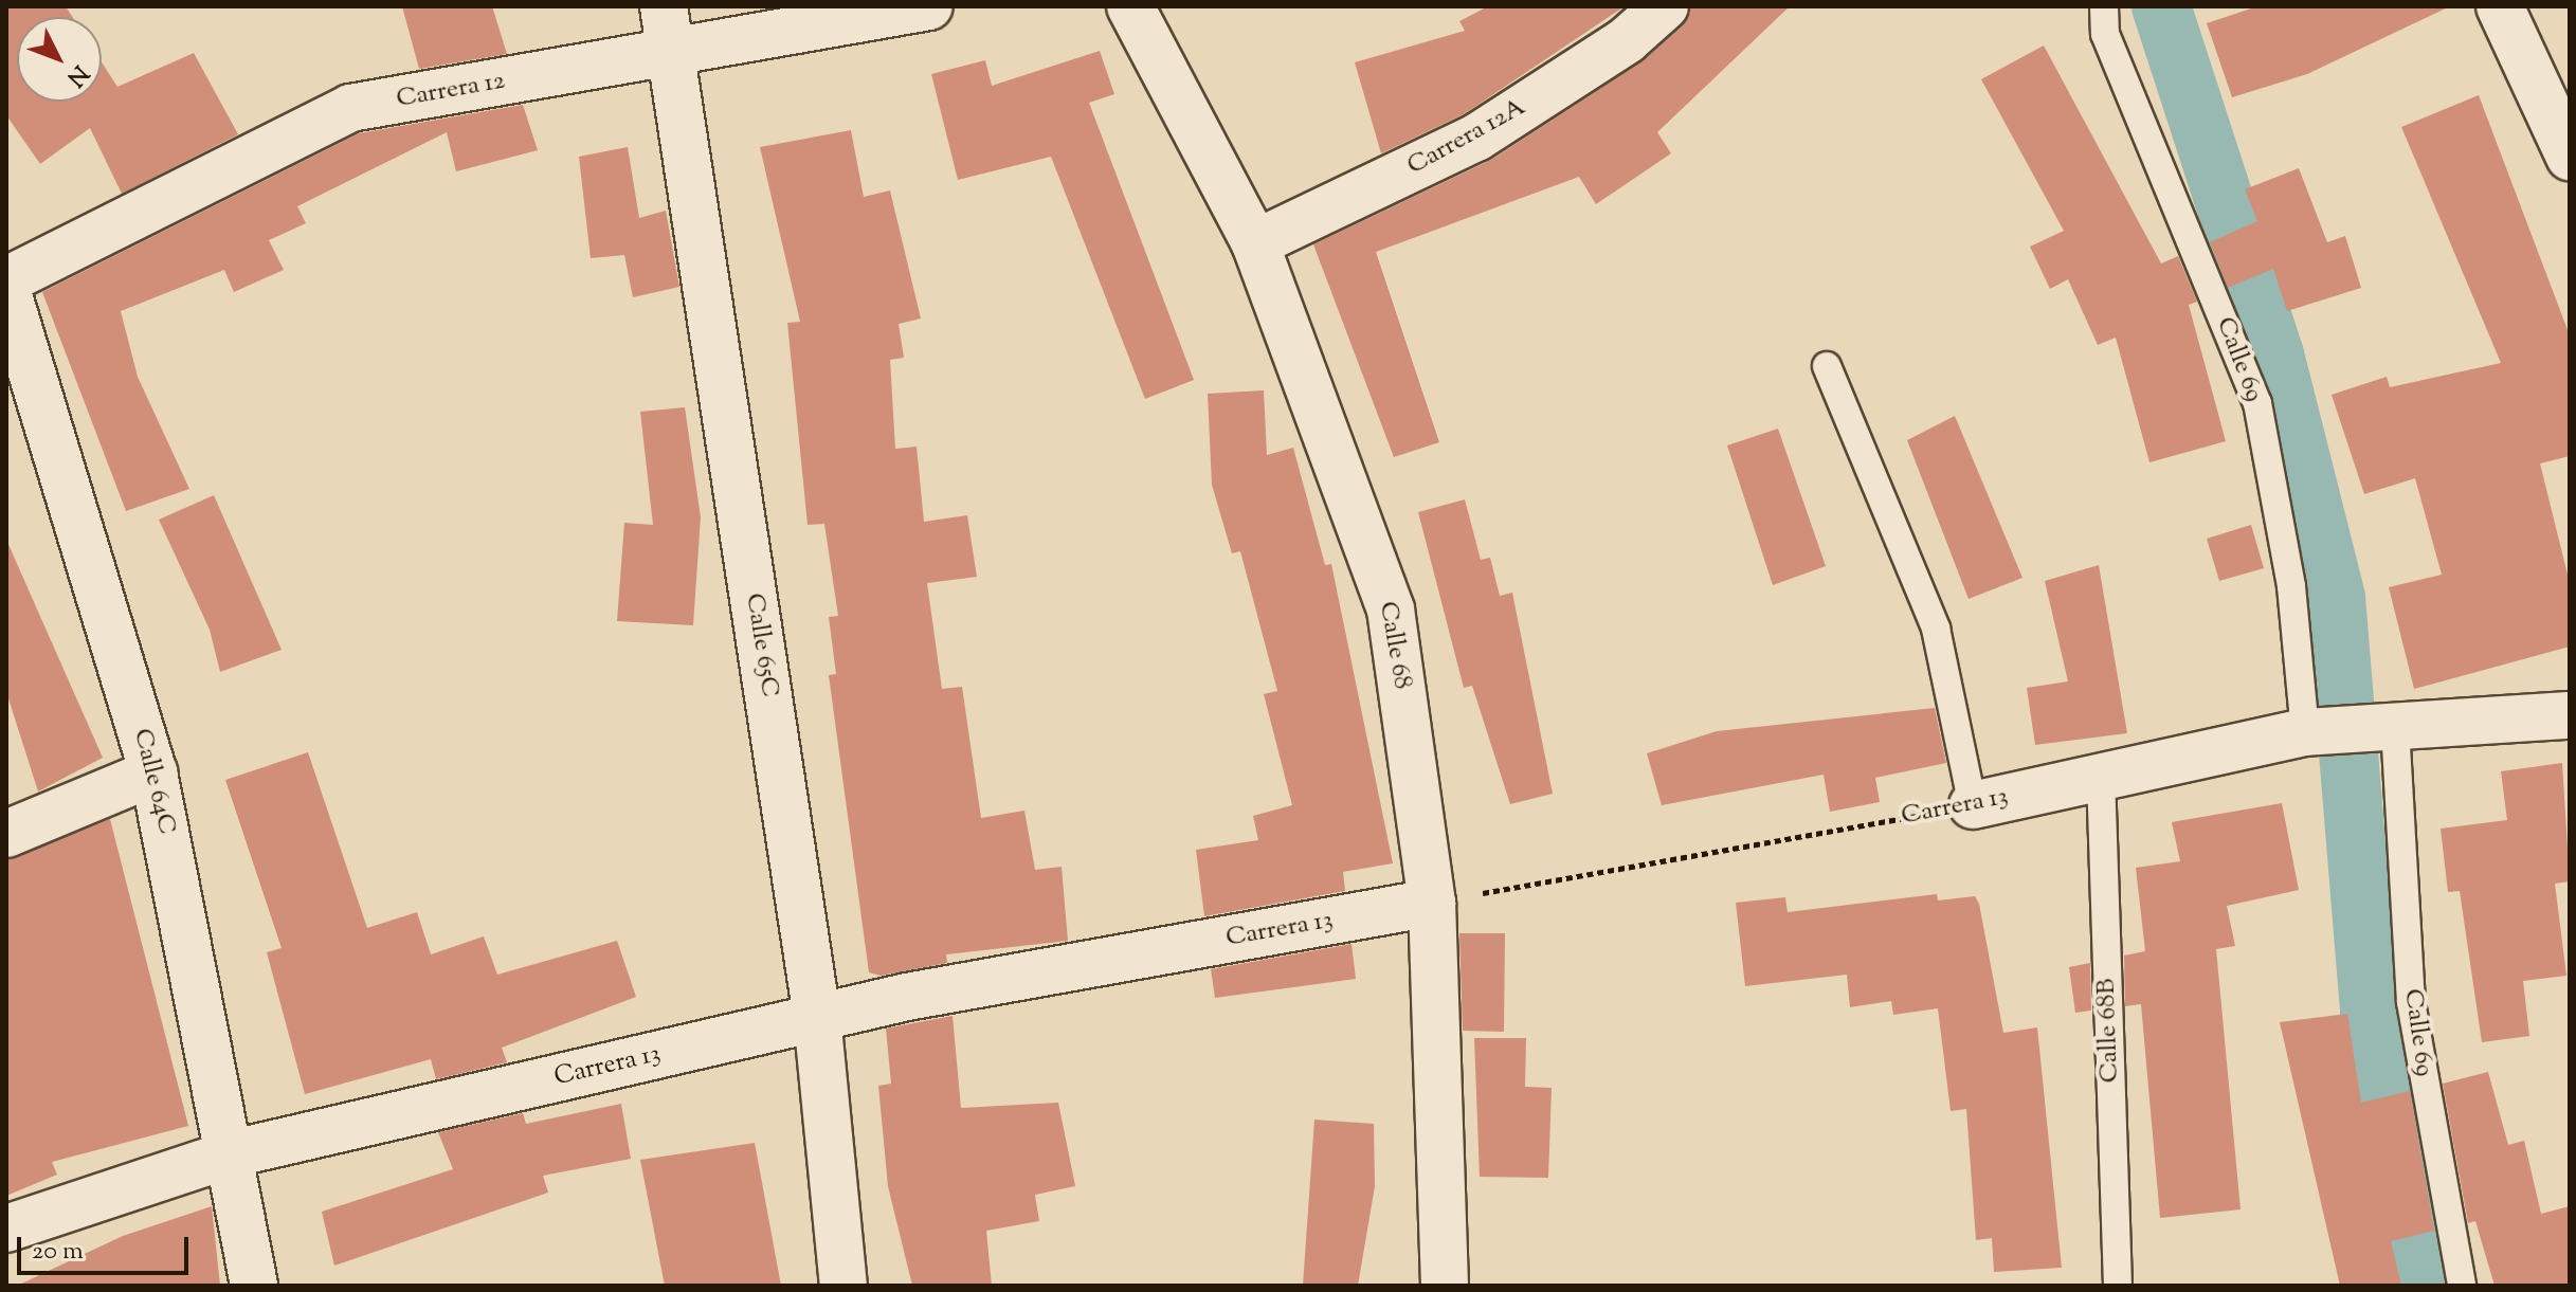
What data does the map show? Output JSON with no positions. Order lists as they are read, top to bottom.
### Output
{
  "streets": {
    "street": [
      "Carrera 12",
      "Carrera 12A",
      "Calle 65C",
      "Calle 68",
      "Calle 64C",
      "Carrera 13"
    ],
    "lane": ["Calle 69", "Calle 68B"]
  },
  "crossings": [
    ["Carrera 12", "Calle 65C"],
    ["Carrera 12A", "Calle 68"],
    ["Calle 69", "Carrera 13"],
    ["Calle 65C", "Carrera 13"],
    ["Calle 68", "Carrera 13"],
    ["Calle 64C", "Carrera 13"],
    ["Carrera 13", "Calle 68B"]
  ],
  "scale_bar": "20 m",
  "north": "bottom right"
}
